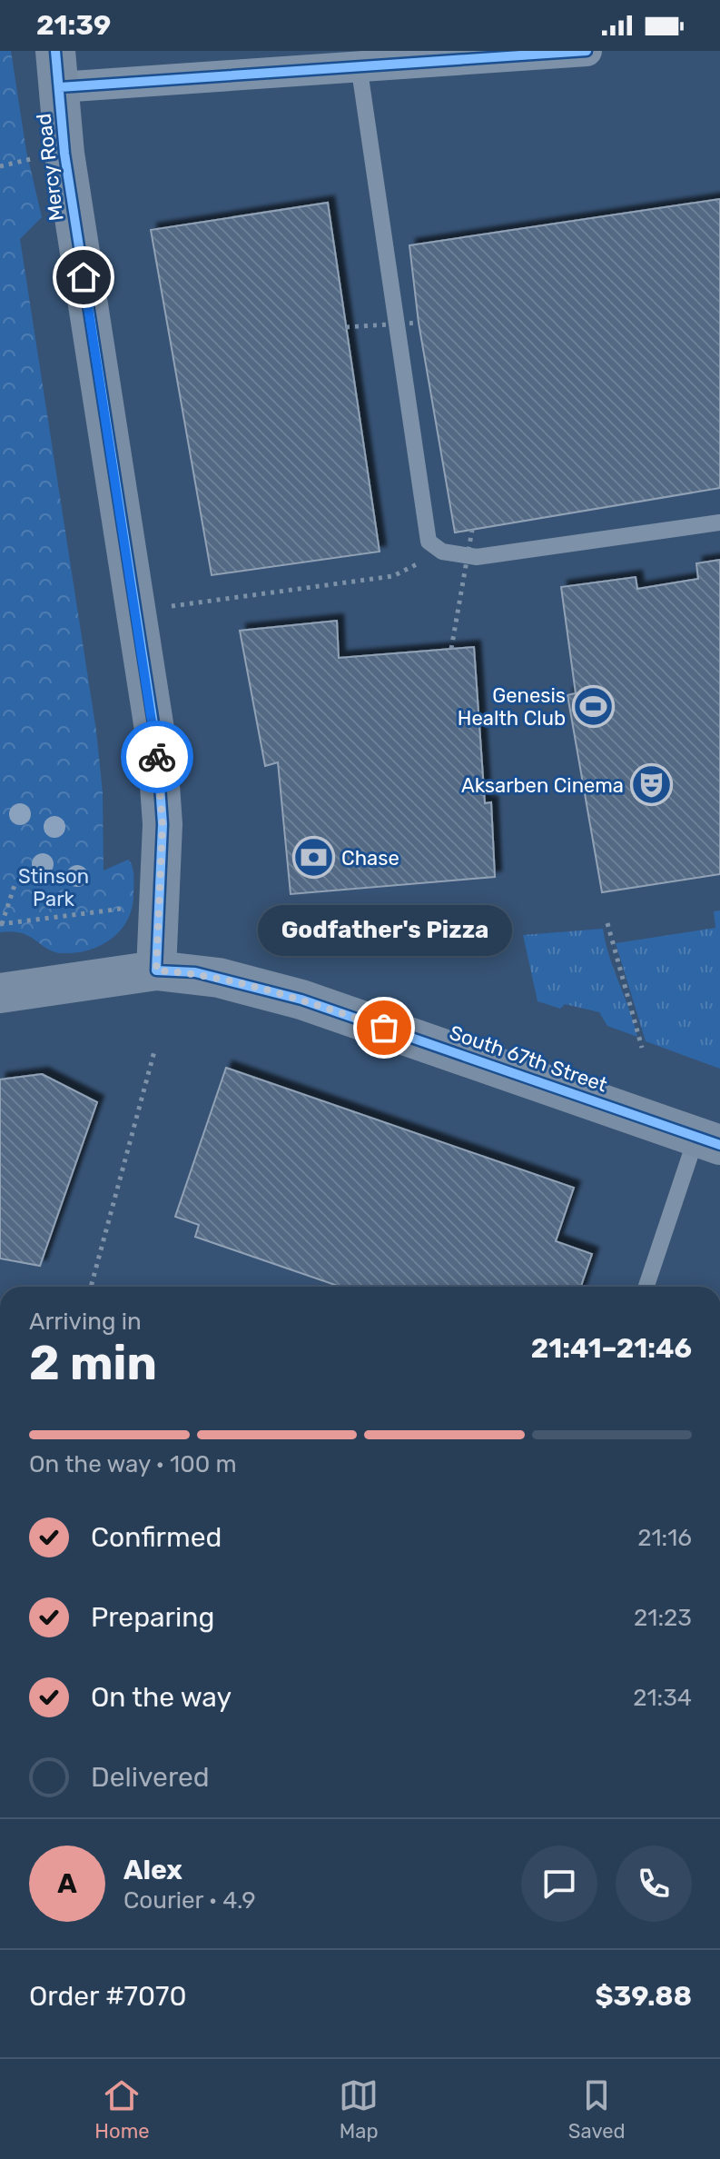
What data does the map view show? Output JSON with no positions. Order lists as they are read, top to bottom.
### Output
{
  "streets": {
    "main road": ["Mercy Road", "South 67th Street"]
  },
  "crossings": [
    ["Mercy Road", "South 67th Street"]
  ],
  "parks": ["Stinson Park"],
  "places": {
    "sports": ["Genesis Health Club"],
    "theatre": ["Aksarben Cinema"],
    "bank": ["Chase"],
    "other": ["Godfather's Pizza"]
  },
  "page": {
    "status": "21:39",
    "bubble": "Godfather's Pizza",
    "heading": ["2 min", "Arriving in", "21:41–21:46"],
    "panel": [
      "Alex",
      "Courier · 4.9",
      "Order #7070",
      "$39.88"
    ],
    "bar": "On the way · 100 m",
    "list": [
      ["Confirmed", "21:16"],
      ["Preparing", "21:23"],
      ["On the way", "21:34"],
      "Delivered"
    ],
    "round": "A",
    "tabs": ["Home", "Map", "Saved"]
  }
}
